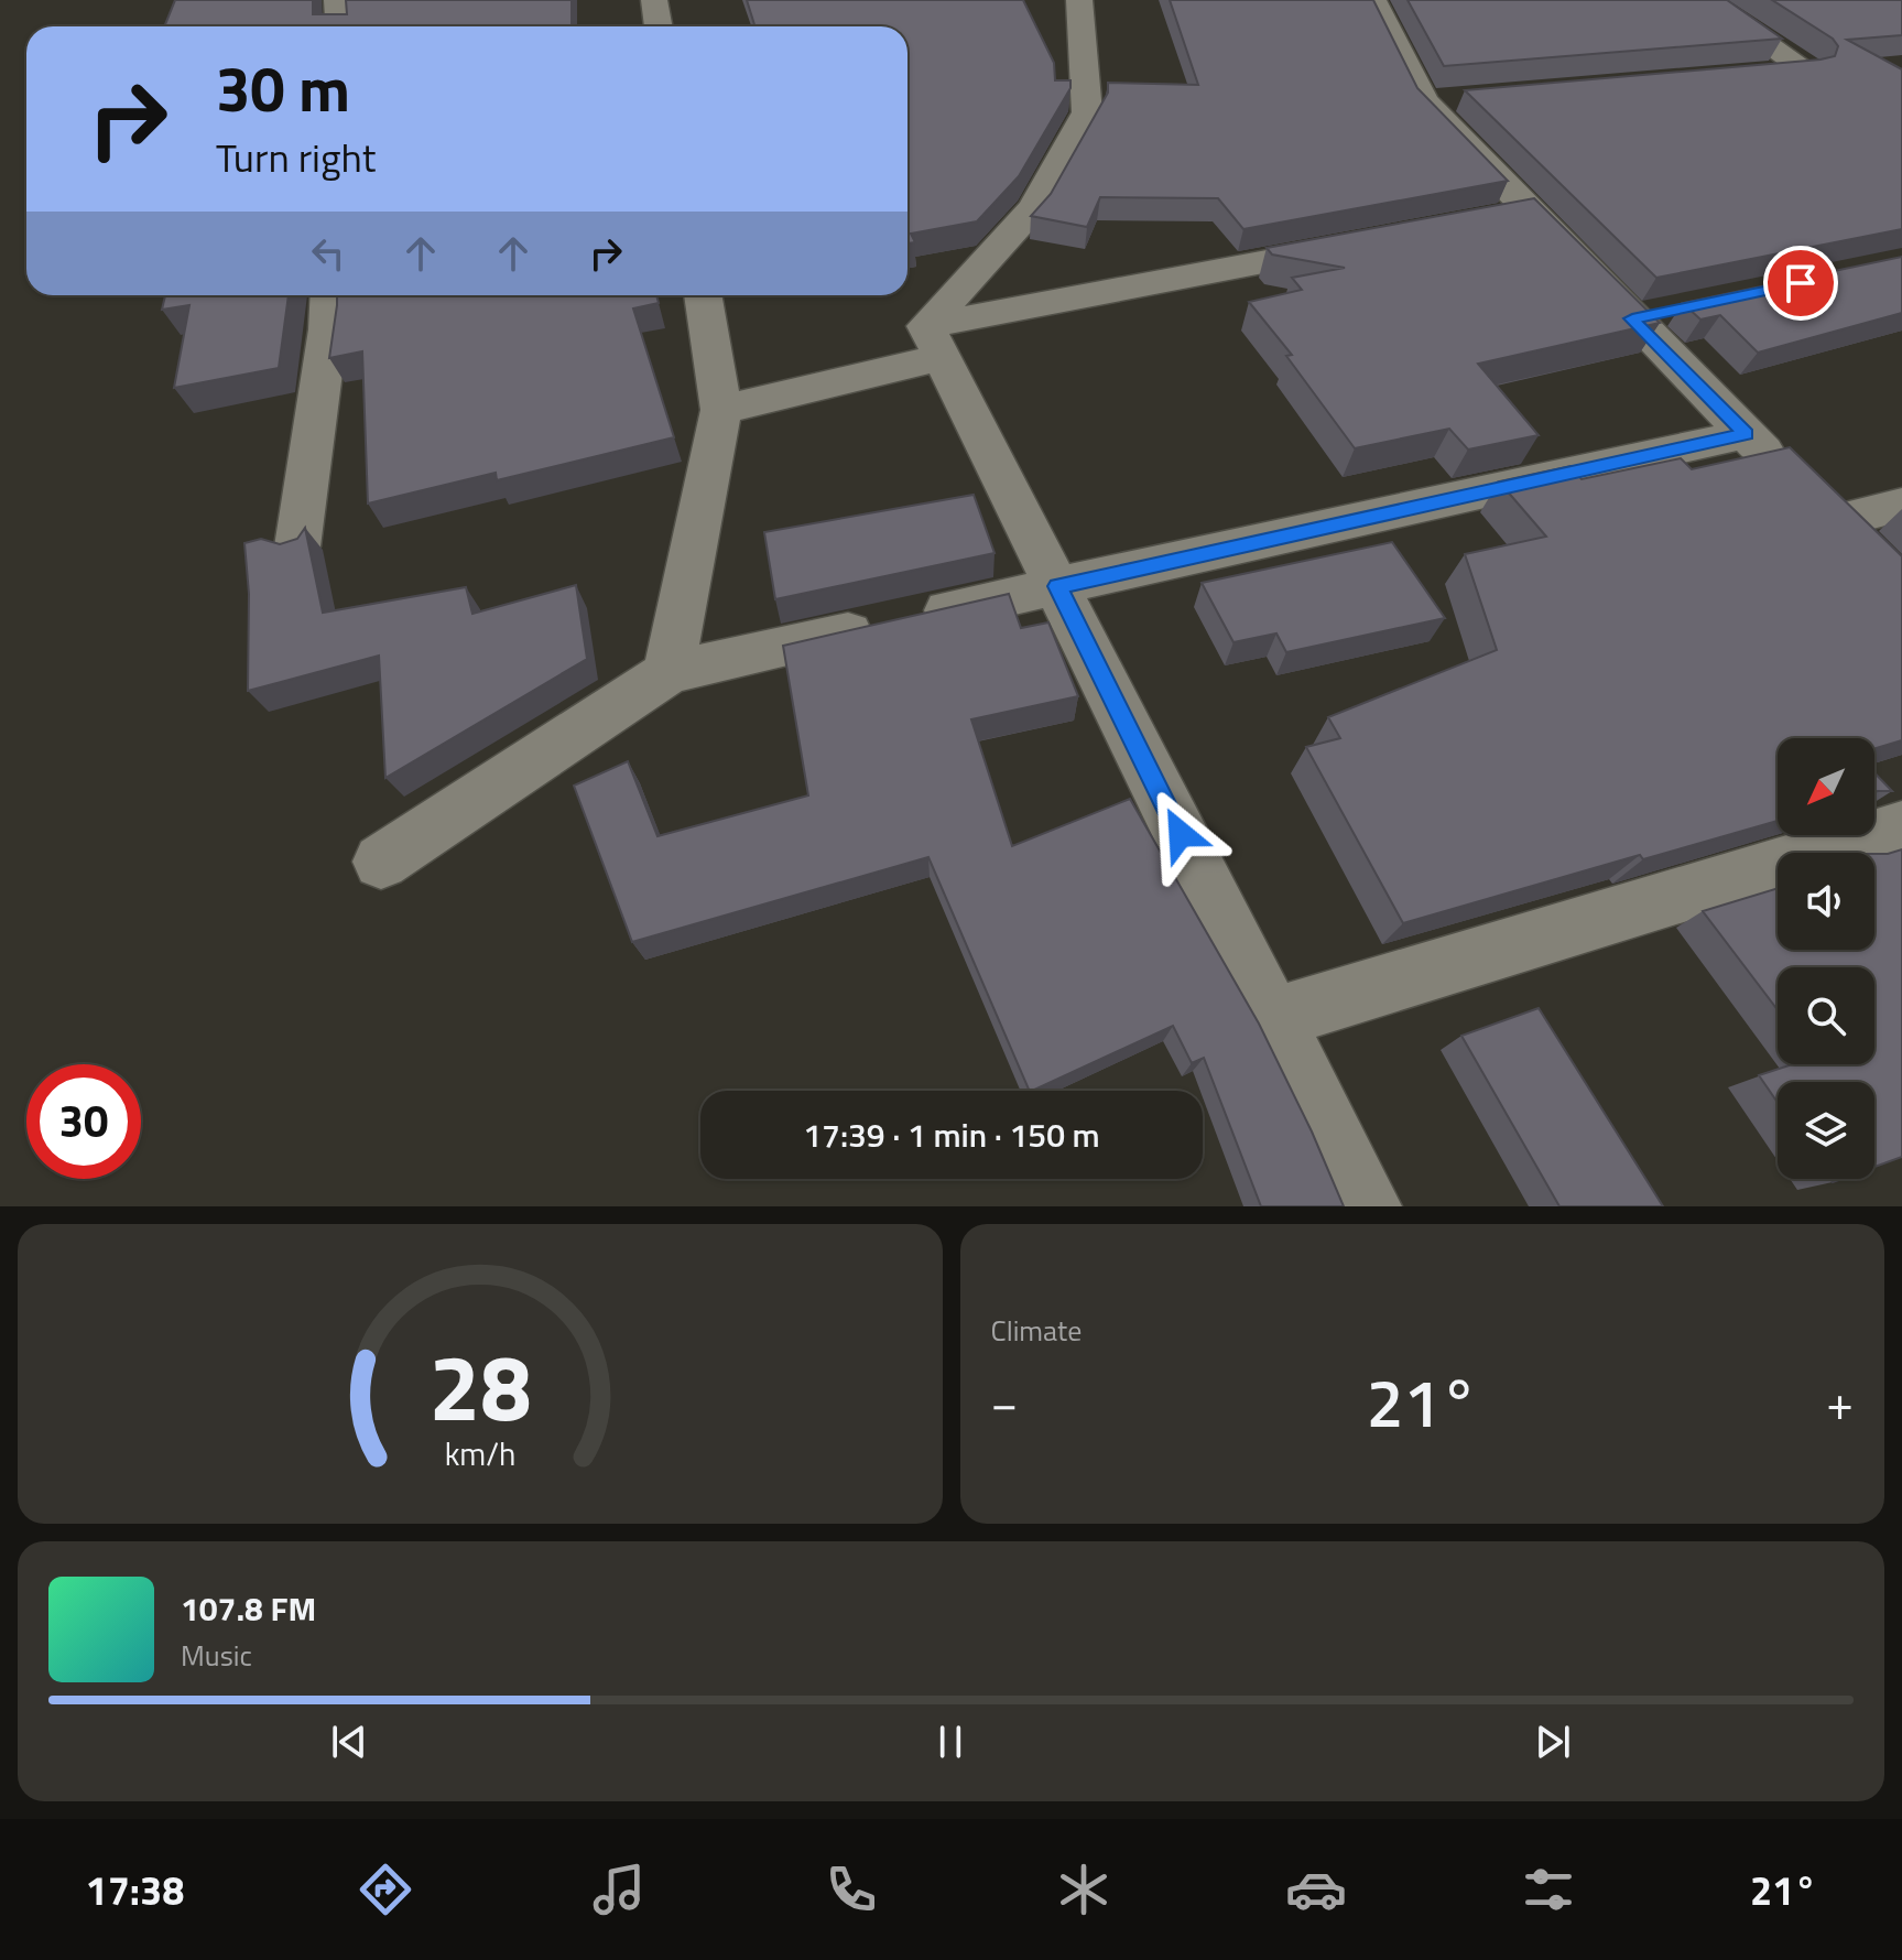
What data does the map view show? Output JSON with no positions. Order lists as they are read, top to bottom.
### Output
{
  "north": "bottom left",
  "page": {
    "turn": ["30 m", "Turn right"],
    "limit": "30",
    "trip": "17:39 · 1 min · 150 m",
    "tile": "Climate",
    "heat": ["−", "21°", "+"],
    "song": ["107.8 FM", "Music"],
    "tabs": ["17:38", "21°"],
    "gauge": ["28", "km/h"]
  }
}
